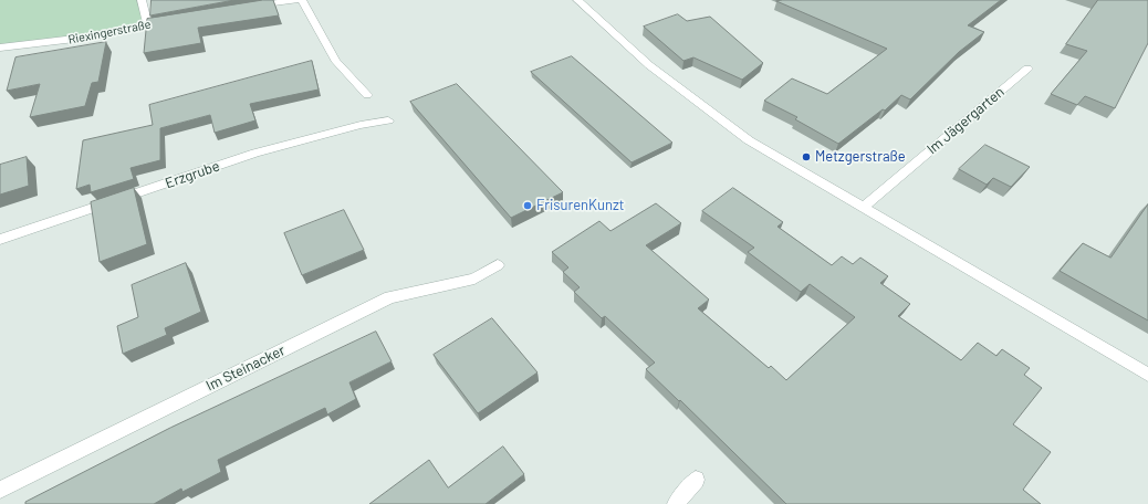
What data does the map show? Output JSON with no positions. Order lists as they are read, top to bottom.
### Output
{
  "streets": {
    "street": [
      "Riexingerstraße",
      "Im Jägergarten",
      "Erzgrube",
      "Im Steinacker"
    ]
  },
  "places": ["Metzgerstraße", "FrisurenKunzt"]
}
